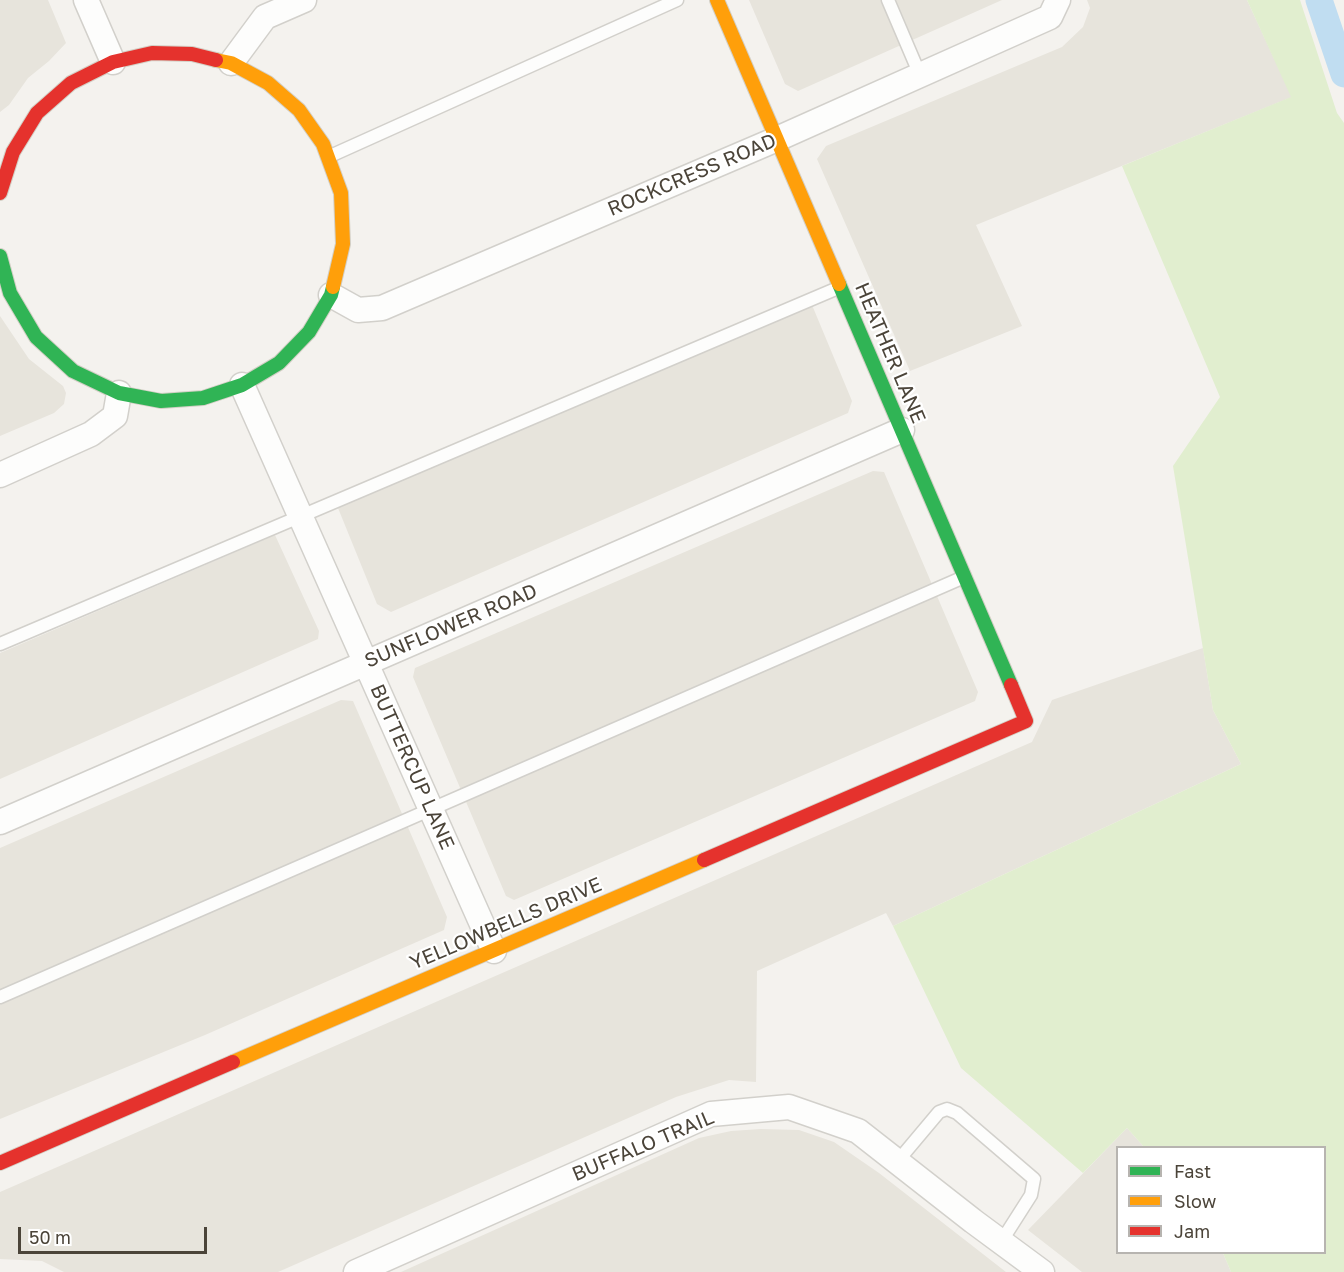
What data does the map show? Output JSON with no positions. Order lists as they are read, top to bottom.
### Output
{
  "streets": {
    "street": [
      "ROCKCRESS ROAD",
      "HEATHER LANE",
      "SUNFLOWER ROAD",
      "BUTTERCUP LANE",
      "YELLOWBELLS DRIVE",
      "BUFFALO TRAIL"
    ]
  },
  "crossings": [
    ["ROCKCRESS ROAD", "HEATHER LANE"],
    ["HEATHER LANE", "SUNFLOWER ROAD"],
    ["HEATHER LANE", "YELLOWBELLS DRIVE"],
    ["SUNFLOWER ROAD", "BUTTERCUP LANE"],
    ["BUTTERCUP LANE", "YELLOWBELLS DRIVE"]
  ],
  "legend": ["Fast", "Slow", "Jam"],
  "scale_bar": "50 m"
}
